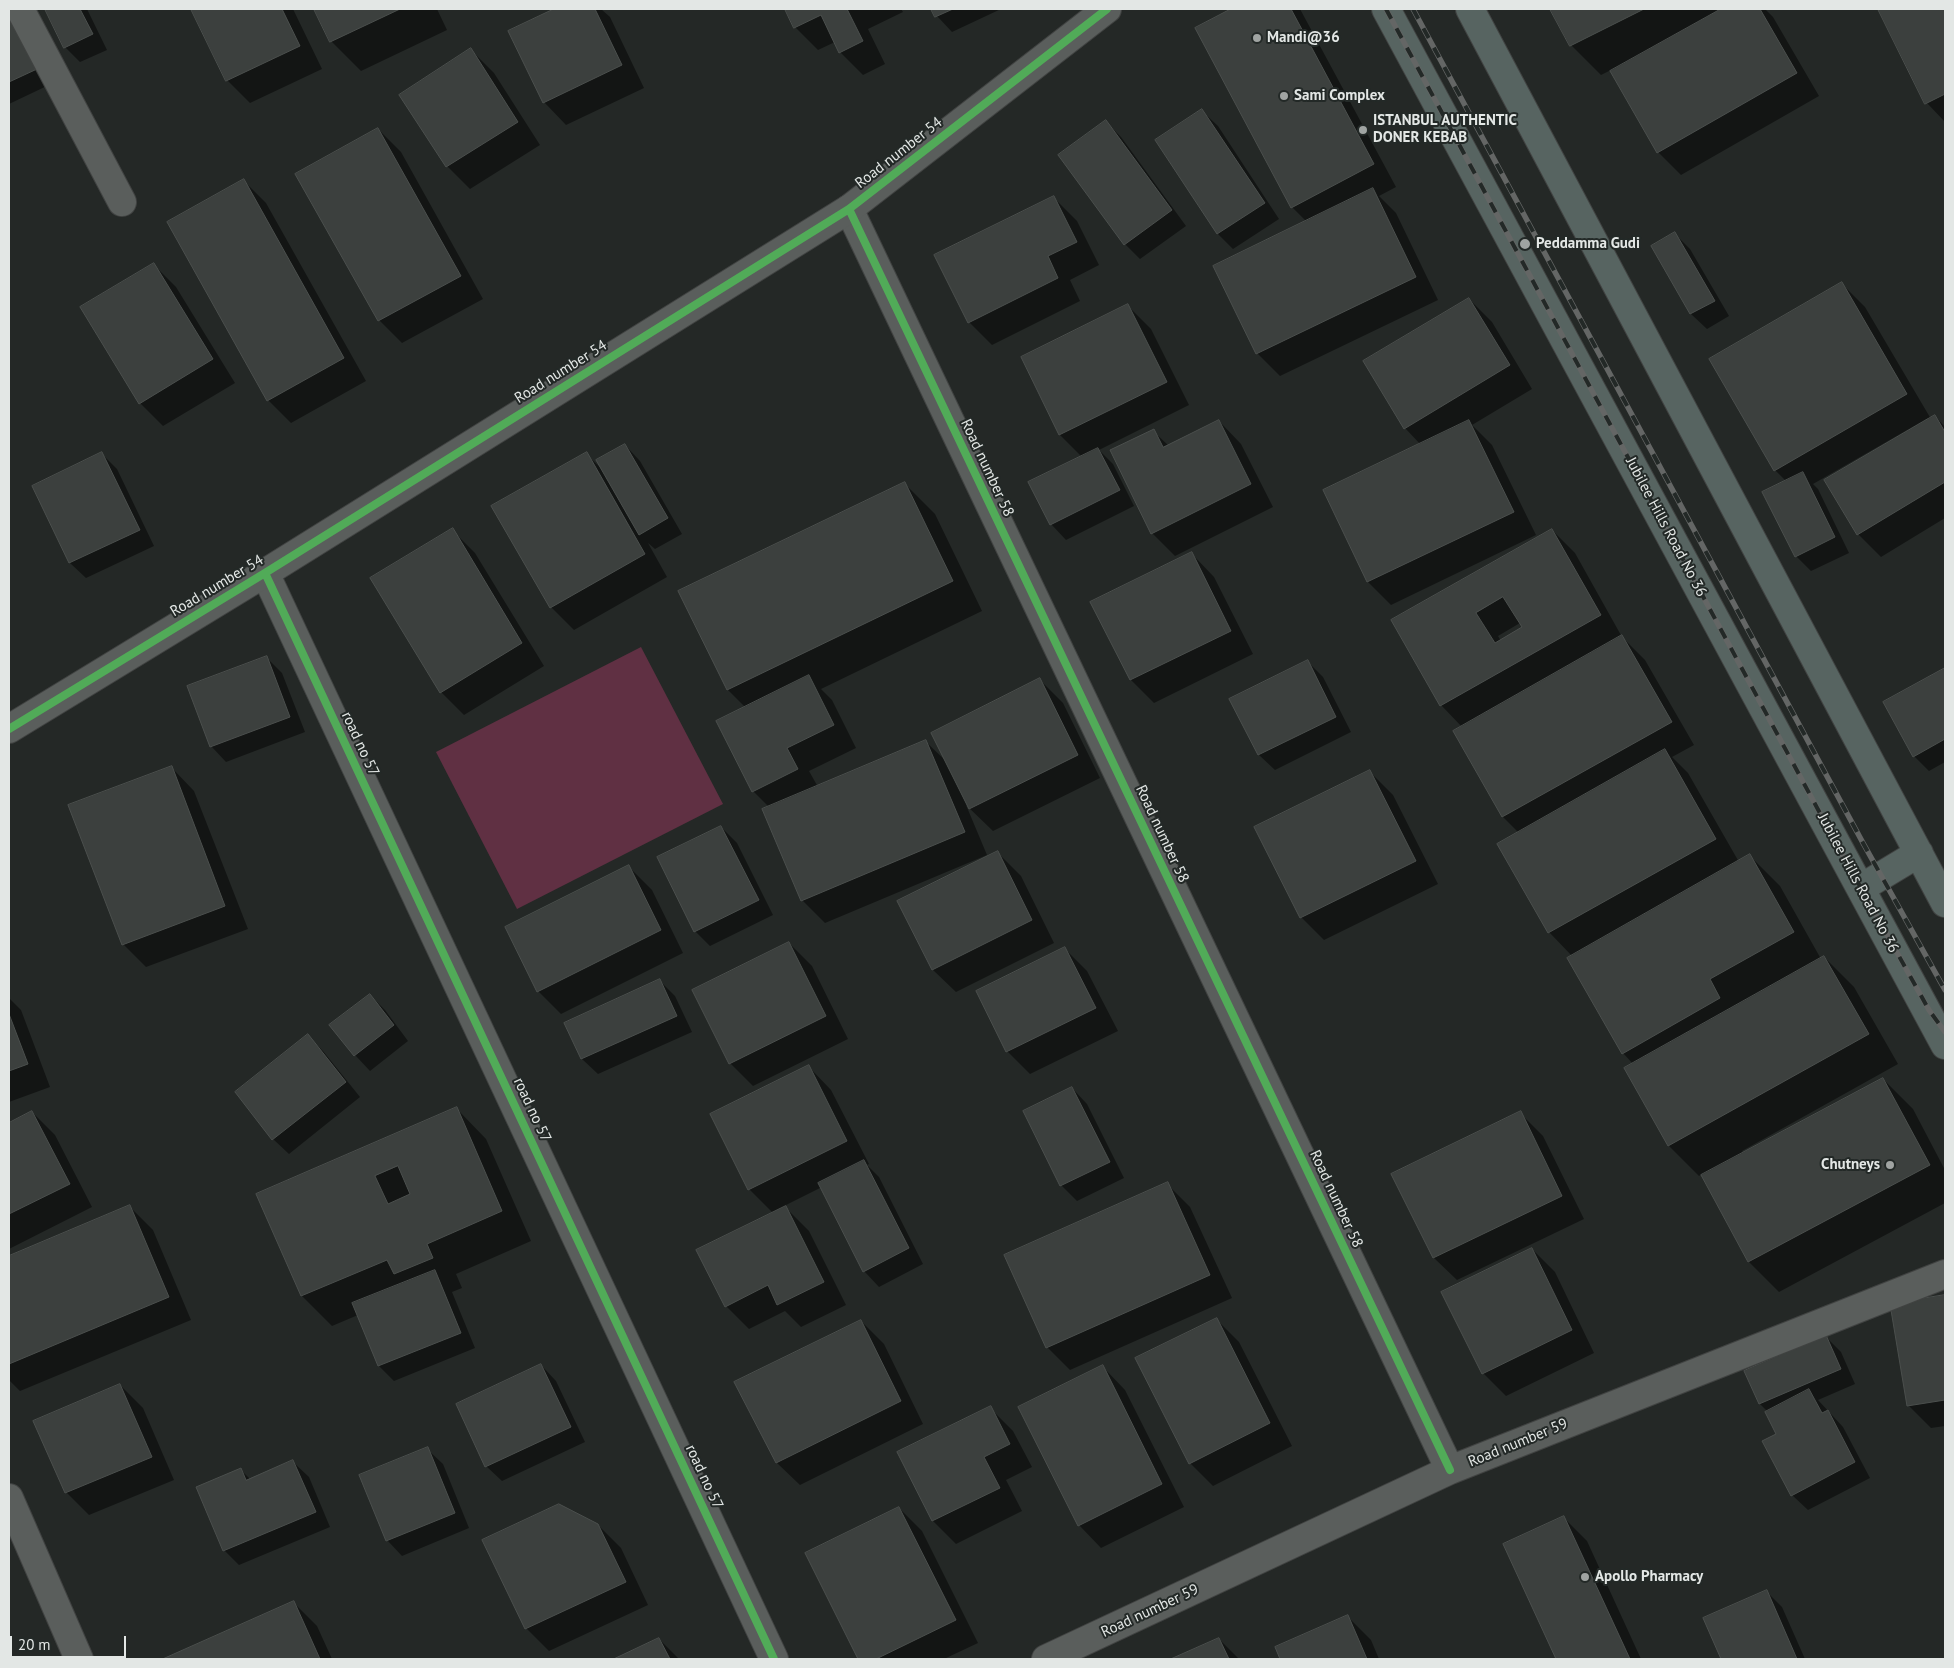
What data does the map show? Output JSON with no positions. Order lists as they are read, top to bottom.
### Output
{
  "streets": {
    "main road": ["Jubilee Hills Road No 36"],
    "street": [
      "Road number 54",
      "Road number 58",
      "road no 57",
      "Road number 59"
    ]
  },
  "crossings": [
    ["Road number 54", "Road number 58"],
    ["Road number 54", "road no 57"],
    ["Road number 58", "Road number 59"]
  ],
  "places": [
    "Mandi@36",
    "Sami Complex",
    "ISTANBUL AUTHENTIC DONER KEBAB",
    "Peddamma Gudi",
    "Chutneys",
    "Apollo Pharmacy"
  ],
  "scale_bar": "20 m"
}
